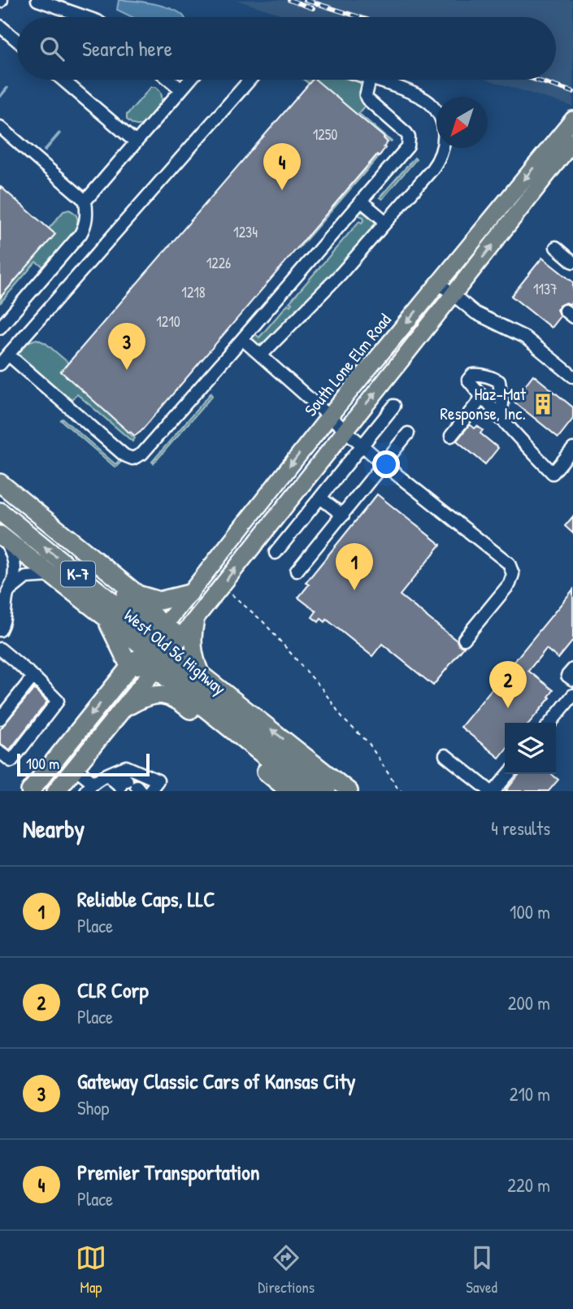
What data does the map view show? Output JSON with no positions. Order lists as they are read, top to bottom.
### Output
{
  "streets": {
    "highway": ["K-7", "West Old 56 Highway"],
    "main road": ["South Lone Elm Road"]
  },
  "crossings": [
    ["South Lone Elm Road", "West Old 56 Highway"],
    ["K-7", "West Old 56 Highway"]
  ],
  "places": {
    "building": ["Haz-Mat Response, Inc."]
  },
  "house_numbers": [
    "1250",
    "1234",
    "1226",
    "1137",
    "1218",
    "1210"
  ],
  "scale_bar": "100 m",
  "north": "bottom left",
  "page": {
    "search": "Search here",
    "pins": [
      "4",
      "3",
      "1",
      "2"
    ],
    "scale": "100 m",
    "heading": ["Nearby", "4 results"],
    "list": [
      {
        "mark": "1",
        "name": "Reliable Caps, LLC",
        "note": "Place",
        "value": "100 m"
      },
      {
        "mark": "2",
        "name": "CLR Corp",
        "note": "Place",
        "value": "200 m"
      },
      {
        "mark": "3",
        "name": "Gateway Classic Cars of Kansas City",
        "note": "Shop",
        "value": "210 m"
      },
      {
        "mark": "4",
        "name": "Premier Transportation",
        "note": "Place",
        "value": "220 m"
      }
    ],
    "nav": ["Map", "Directions", "Saved"]
  }
}
